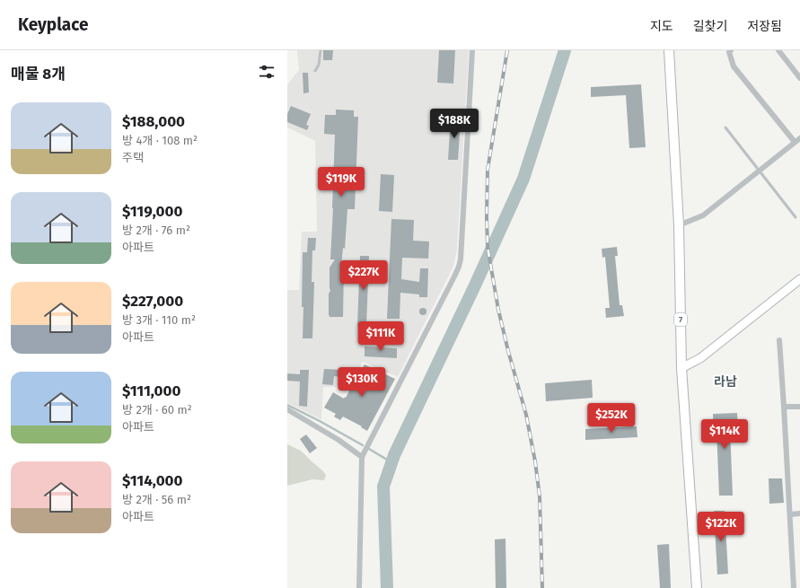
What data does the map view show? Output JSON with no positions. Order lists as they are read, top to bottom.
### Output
{
  "streets": {
    "highway": ["7"]
  },
  "districts": ["라남"],
  "page": {
    "header": "Keyplace",
    "nav": ["지도", "길찾기", "저장됨"],
    "heading": "매물 8개",
    "list": [
      {
        "name": "$188,000",
        "note": "방 4개 · 108 m² · 주택"
      },
      {
        "name": "$119,000",
        "note": "방 2개 · 76 m² · 아파트"
      },
      {
        "name": "$227,000",
        "note": "방 3개 · 110 m² · 아파트"
      },
      {
        "name": "$111,000",
        "note": "방 2개 · 60 m² · 아파트"
      },
      {
        "name": "$114,000",
        "note": "방 2개 · 56 m² · 아파트"
      }
    ],
    "price": [
      "$188K",
      "$119K",
      "$227K",
      "$111K",
      "$130K",
      "$252K",
      "$114K",
      "$122K"
    ]
  }
}
